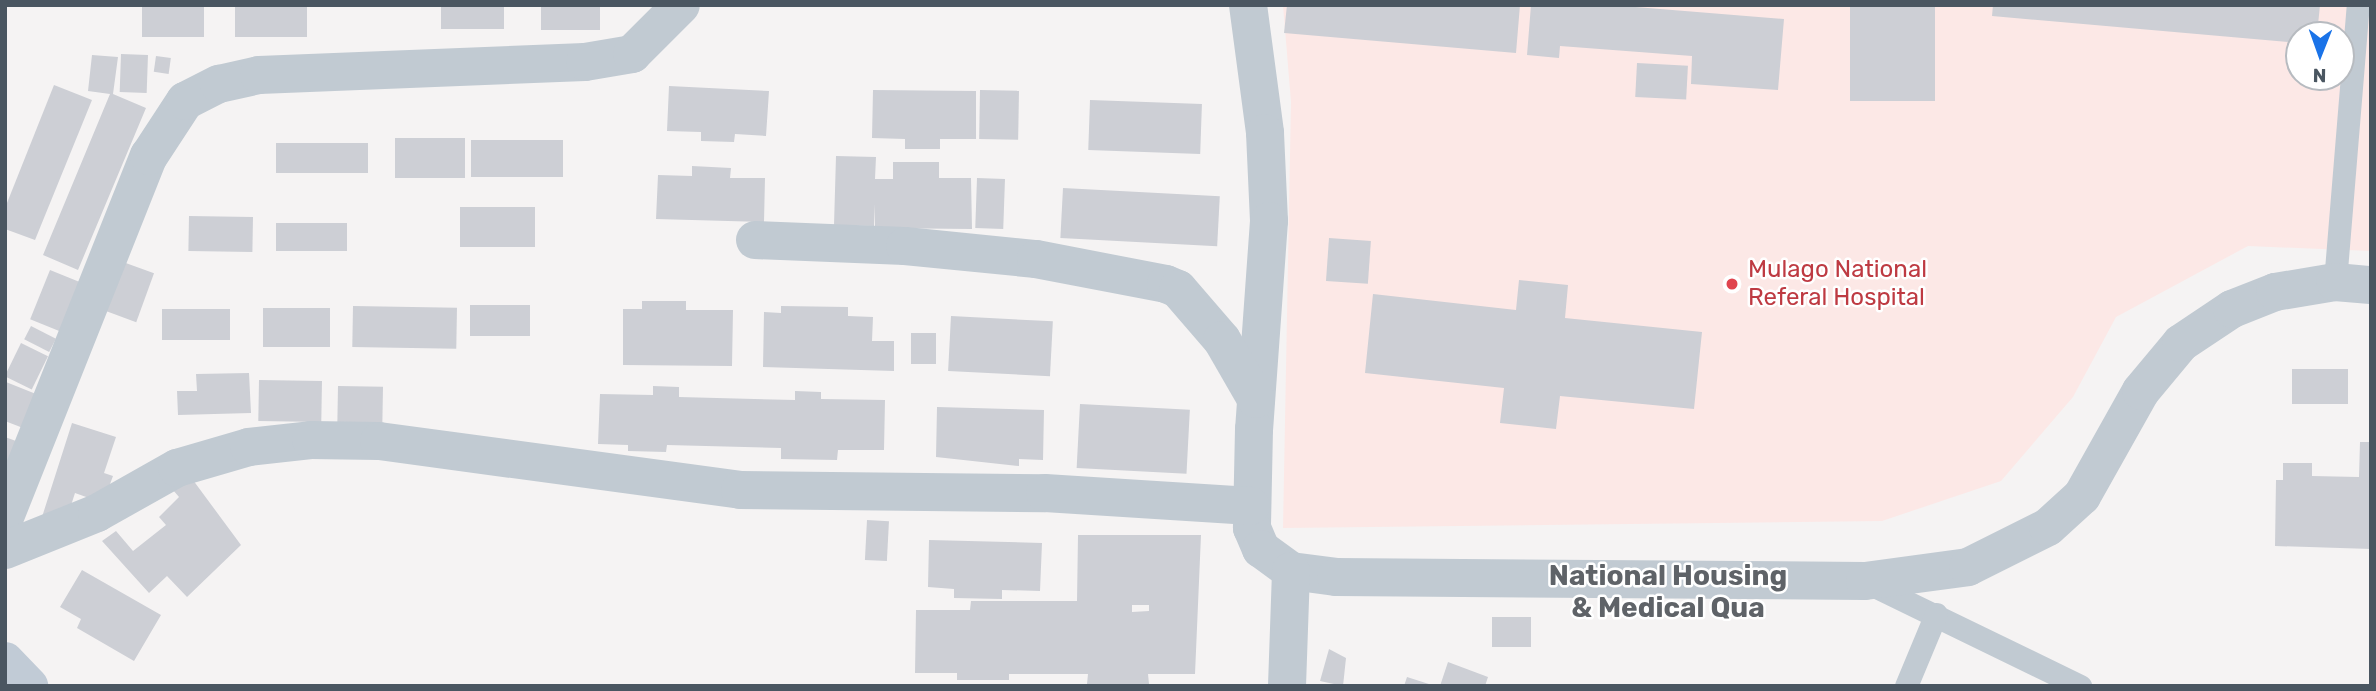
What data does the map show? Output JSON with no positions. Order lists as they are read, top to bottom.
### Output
{
  "districts": ["National Housing & Medical Qua"],
  "places": ["Mulago National Referal Hospital"],
  "north": "bottom"
}
